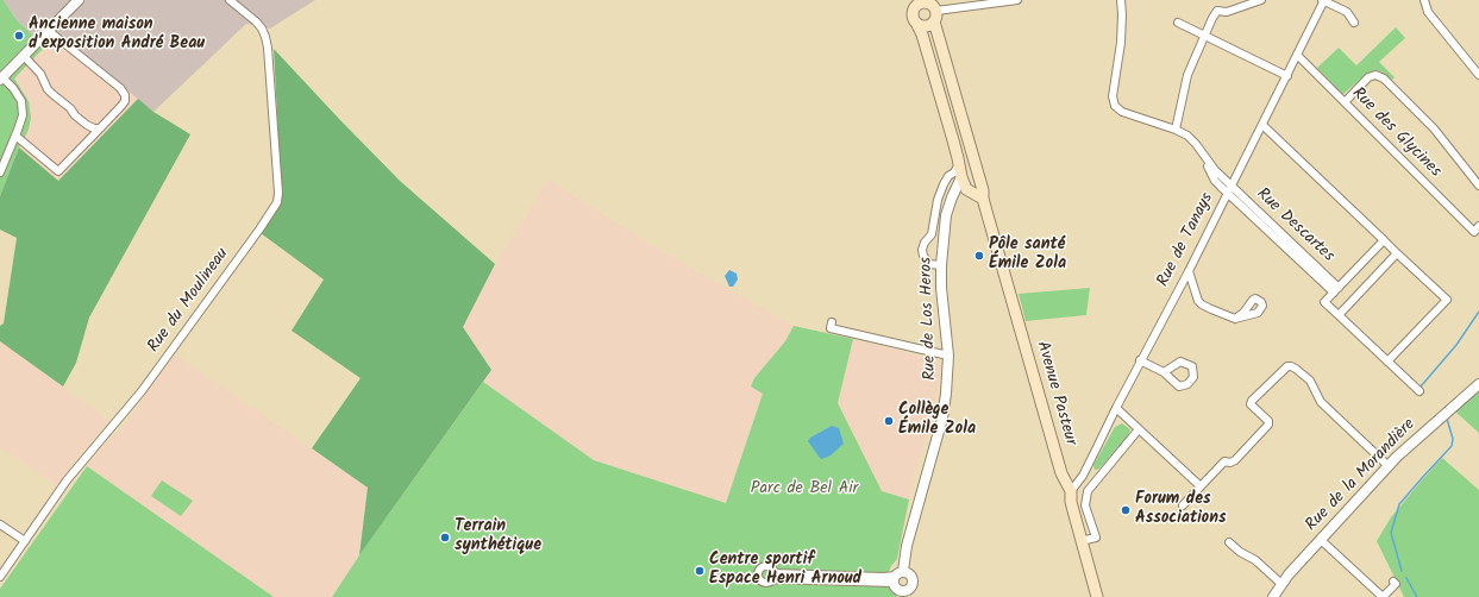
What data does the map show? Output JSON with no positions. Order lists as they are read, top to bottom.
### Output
{
  "streets": {
    "main road": ["Avenue Pasteur"],
    "street": [
      "Rue des Glycines",
      "Rue Descartes",
      "Rue de Tanays",
      "Rue du Moulineau",
      "Rue de Los Heros",
      "Rue de la Morandière"
    ]
  },
  "crossings": [
    ["Rue des Glycines", "Rue de Tanays"],
    ["Rue Descartes", "Rue de Tanays"],
    ["Rue de Tanays", "Avenue Pasteur"]
  ],
  "parks": ["Parc de Bel Air"],
  "places": [
    "Ancienne maison d'exposition André Beau",
    "Pôle santé Émile Zola",
    "Collège Émile Zola",
    "Forum des Associations",
    "Terrain synthétique",
    "Centre sportif Espace Henri Arnoud"
  ]
}
